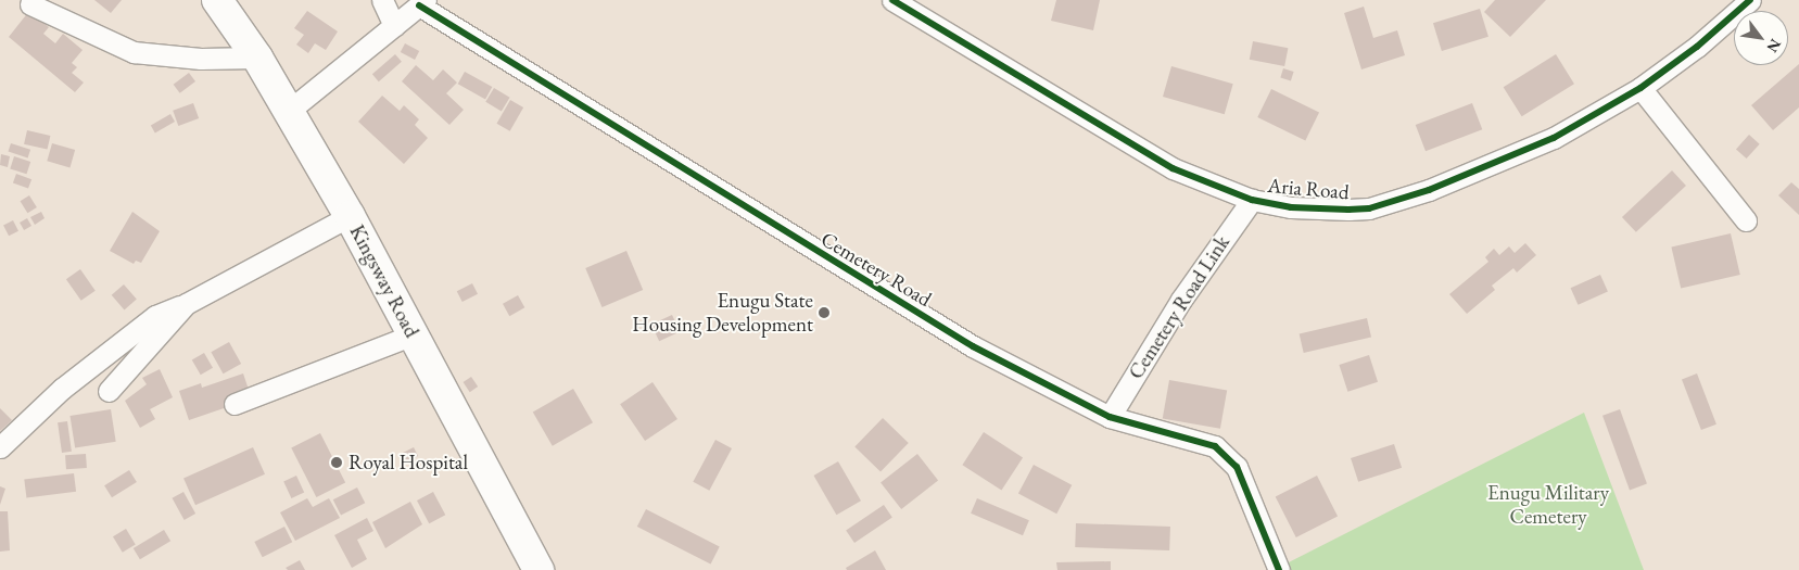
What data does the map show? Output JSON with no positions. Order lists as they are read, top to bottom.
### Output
{
  "streets": {
    "main road": ["Kingsway Road"],
    "street": ["Aria Road", "Cemetery Road", "Cemetery Road Link"]
  },
  "crossings": [
    ["Aria Road", "Cemetery Road Link"],
    ["Cemetery Road", "Cemetery Road Link"]
  ],
  "parks": ["Enugu Military Cemetery"],
  "places": ["Enugu State Housing Development", "Royal Hospital"],
  "north": "bottom right"
}
